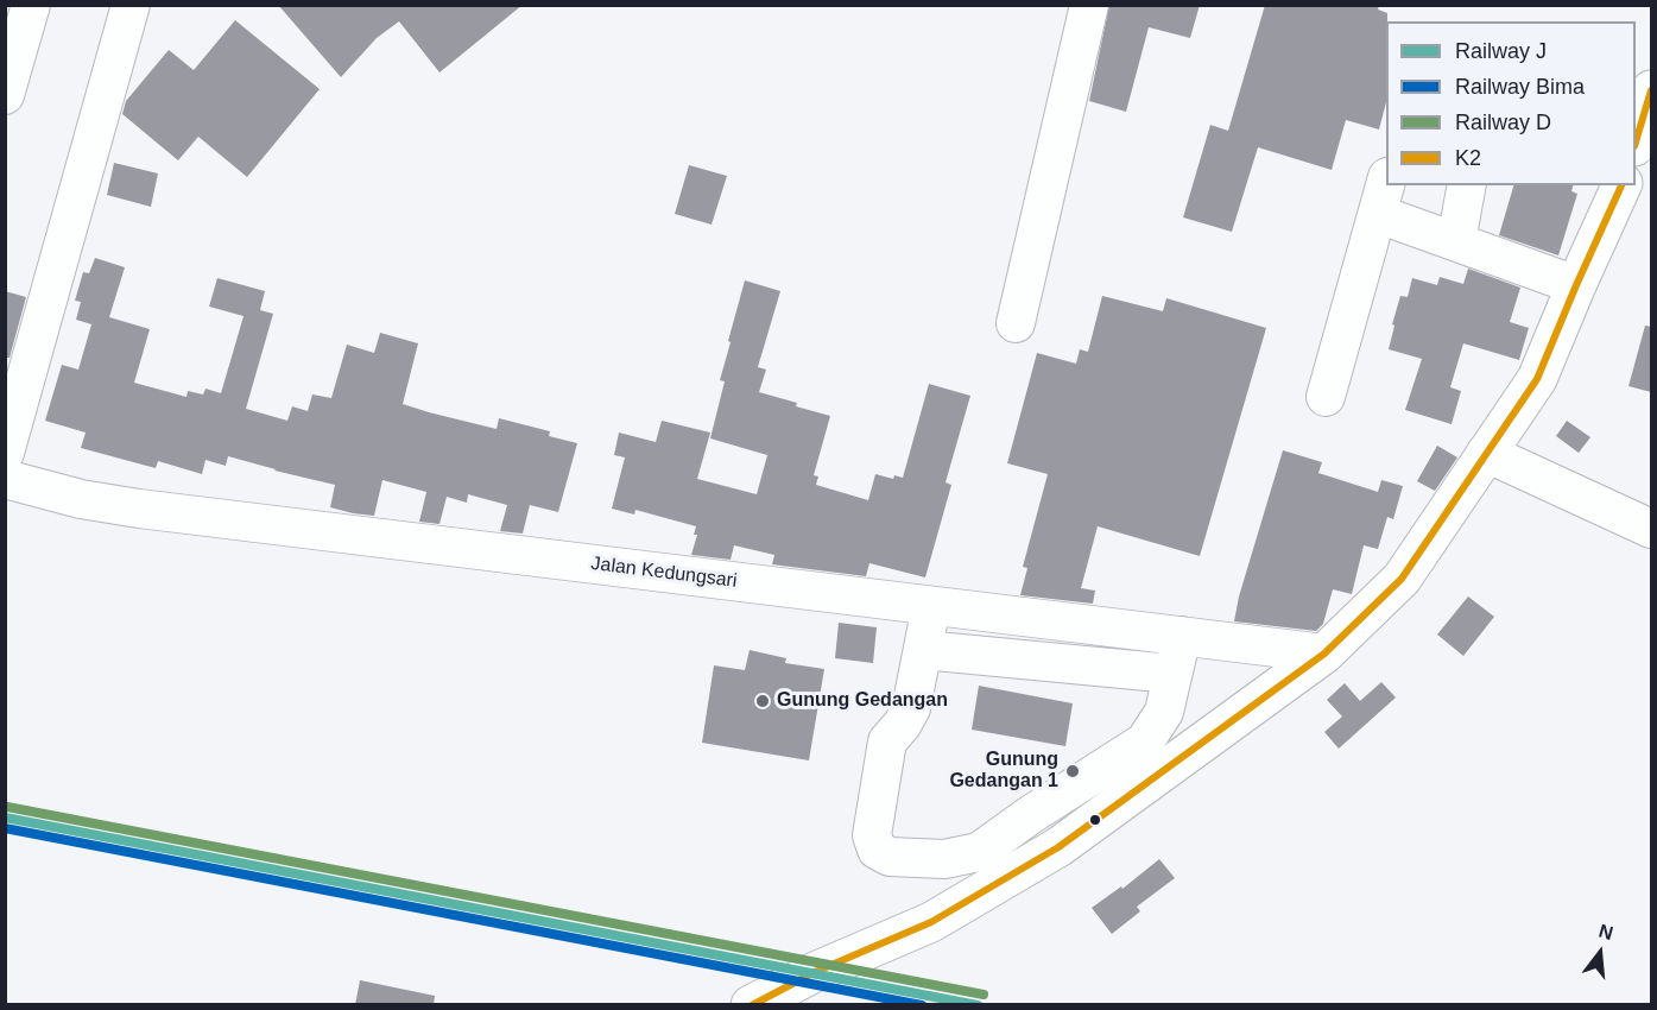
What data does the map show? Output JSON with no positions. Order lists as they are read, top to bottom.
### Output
{
  "streets": {
    "street": ["Jalan Kedungsari"]
  },
  "places": ["Gunung Gedangan", "Gunung Gedangan 1"],
  "lines": [
    "transit line K2",
    "rail line D",
    "rail line J",
    "rail line Bima"
  ],
  "legend": [
    "Railway J",
    "Railway Bima",
    "Railway D",
    "K2"
  ],
  "north": "top"
}
